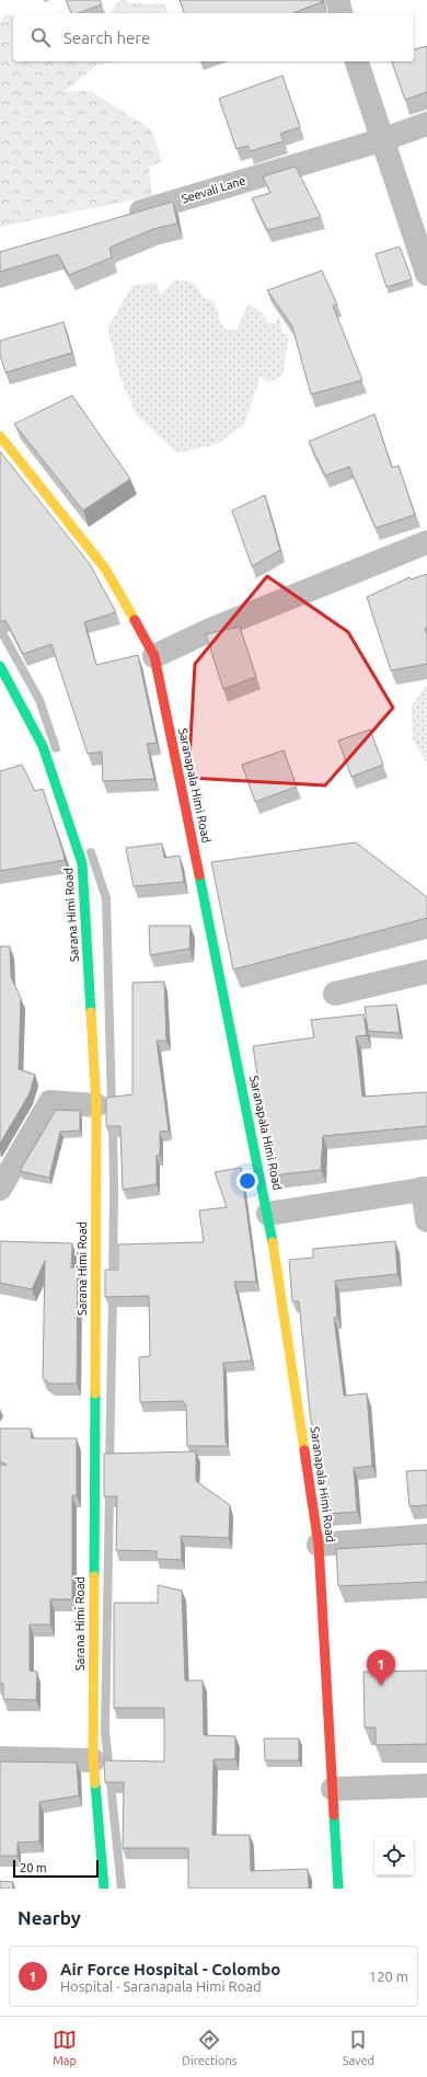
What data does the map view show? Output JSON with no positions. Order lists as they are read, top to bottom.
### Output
{
  "streets": {
    "street": ["Seevali Lane", "Saranapala Himi Road", "Sarana Himi Road"]
  },
  "scale_bar": "20 m",
  "page": {
    "search": "Search here",
    "pins": "1",
    "scale": "20 m",
    "heading": "Nearby",
    "list": [
      {
        "mark": "1",
        "name": "Air Force Hospital - Colombo",
        "note": "Hospital · Saranapala Himi Road",
        "value": "120 m"
      }
    ],
    "nav": ["Map", "Directions", "Saved"]
  }
}
